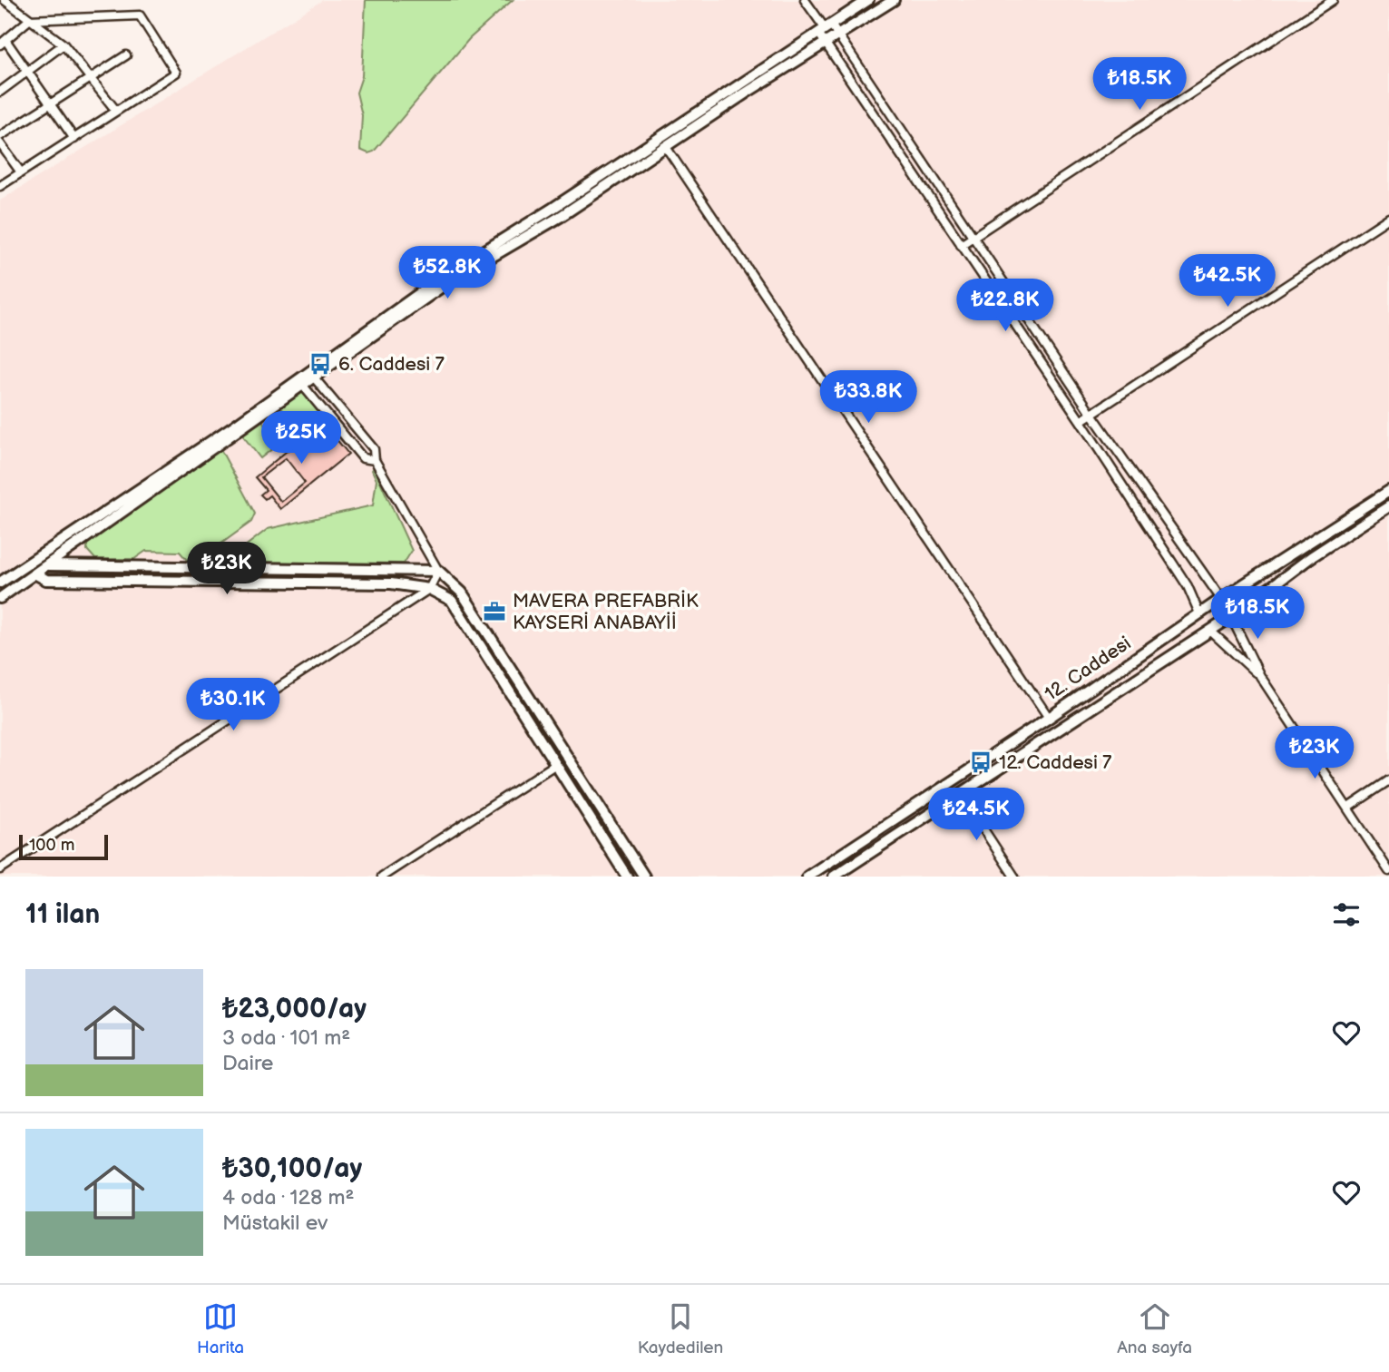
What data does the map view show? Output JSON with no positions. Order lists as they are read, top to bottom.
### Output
{
  "streets": {
    "street": ["12. Caddesi"]
  },
  "places": {
    "bus stop": ["6. Caddesi 7", "12. Caddesi 7"],
    "office": ["MAVERA PREFABRİK KAYSERİ ANABAYİİ"]
  },
  "scale_bar": "100 m",
  "page": {
    "price": [
      "₺18.5K",
      "₺52.8K",
      "₺42.5K",
      "₺22.8K",
      "₺33.8K",
      "₺25K",
      "₺23K",
      "₺18.5K",
      "₺30.1K",
      "₺23K",
      "₺24.5K"
    ],
    "scale": "100 m",
    "heading": "11 ilan",
    "list": [
      {
        "name": "₺23,000/ay",
        "note": "3 oda · 101 m² · Daire"
      },
      {
        "name": "₺30,100/ay",
        "note": "4 oda · 128 m² · Müstakil ev"
      }
    ],
    "tabs": ["Harita", "Kaydedilen", "Ana sayfa"]
  }
}
